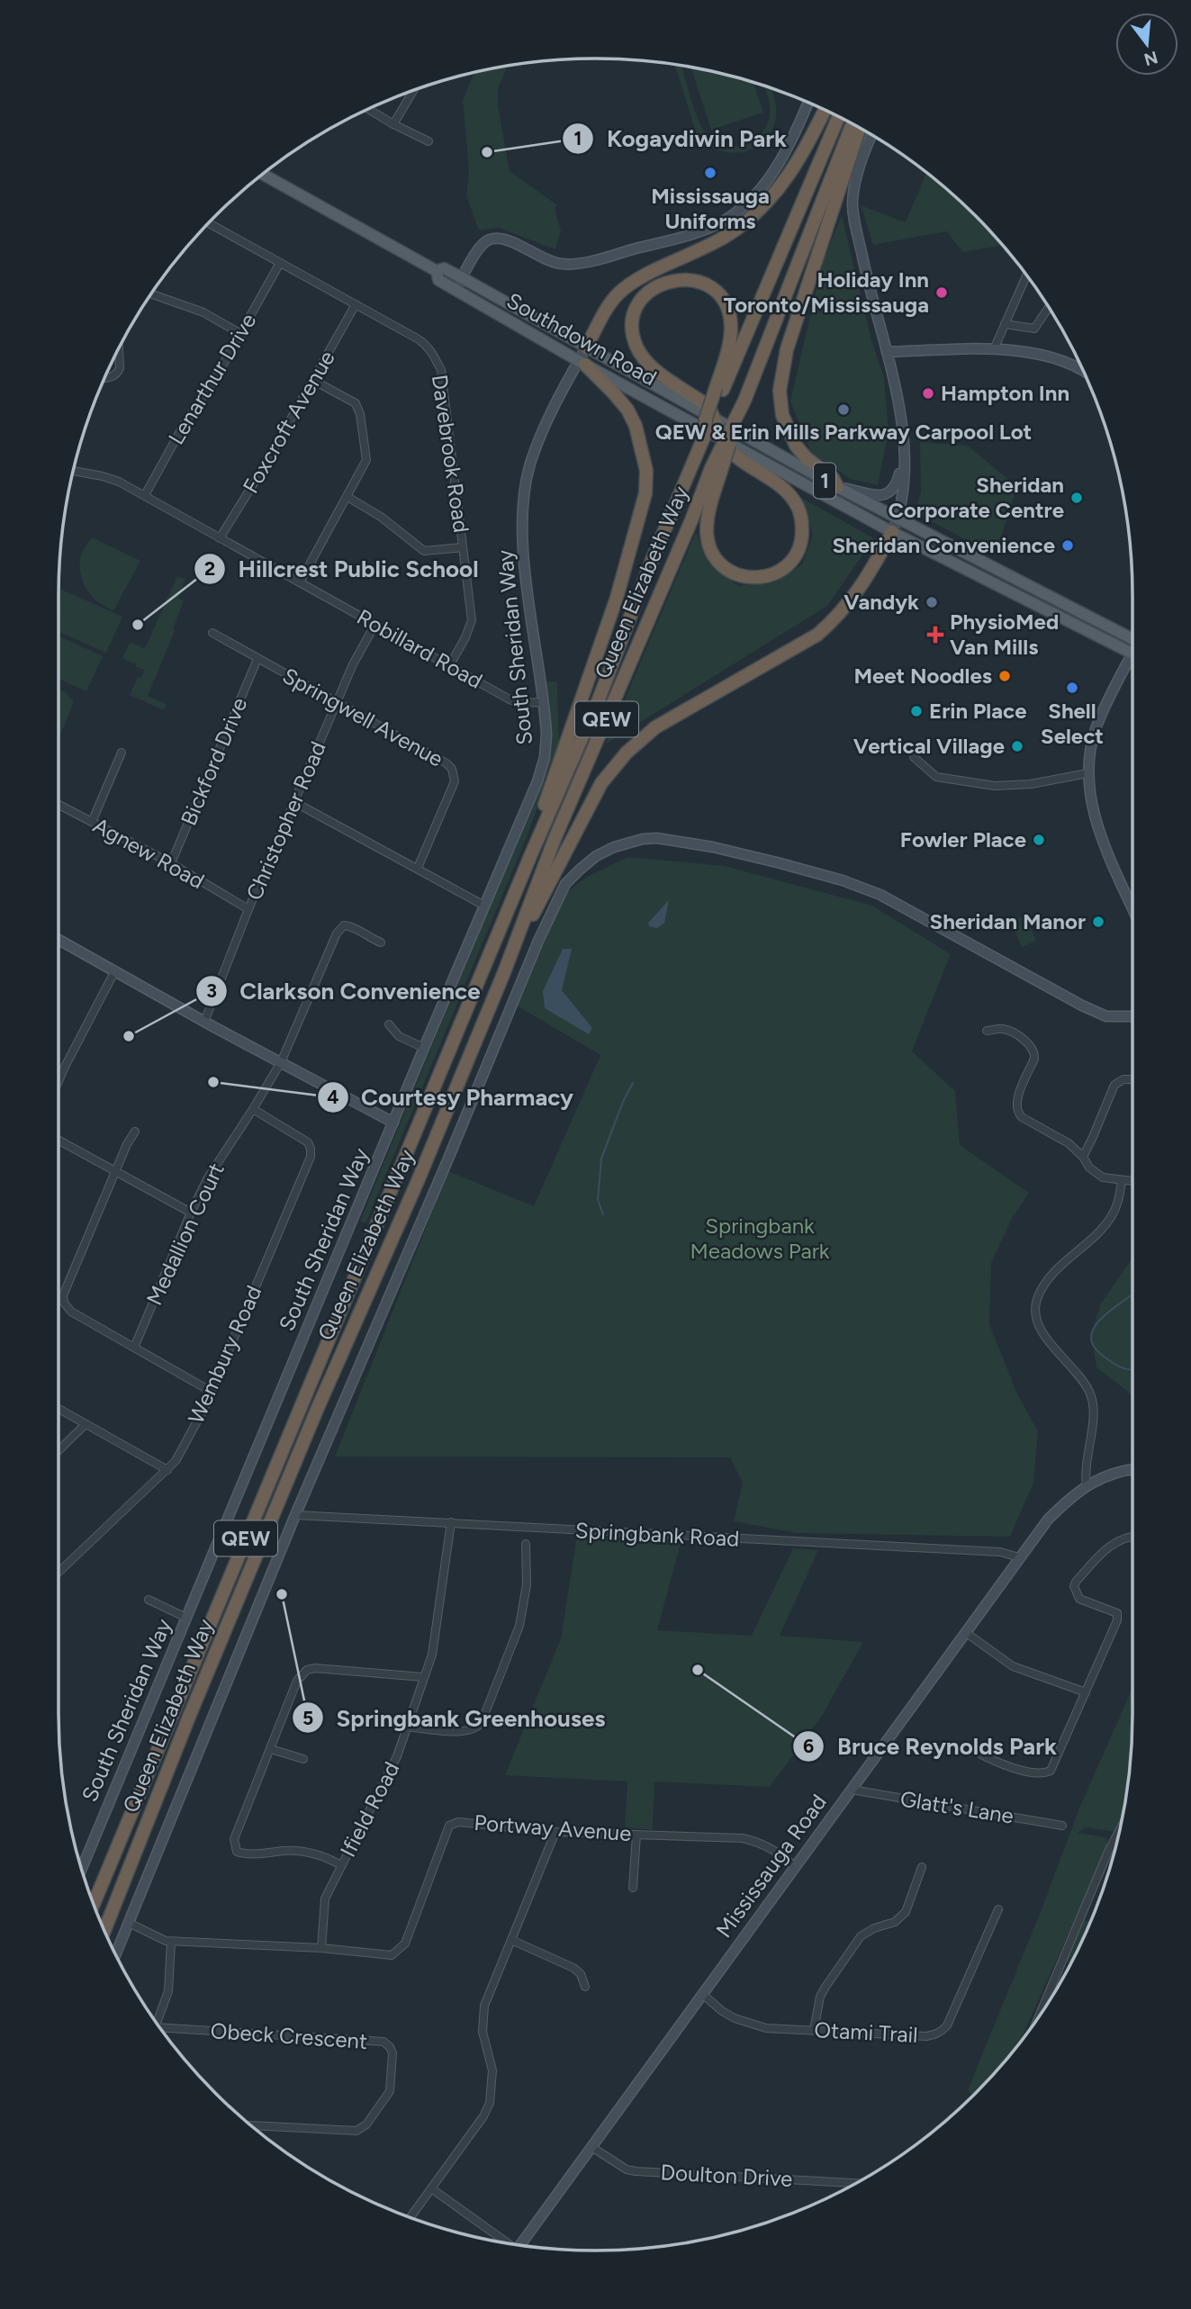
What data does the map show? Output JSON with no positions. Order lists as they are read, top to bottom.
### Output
{
  "streets": {
    "highway": ["Queen Elizabeth Way", "QEW"],
    "main road": ["Southdown Road", "1"],
    "street": [
      "Lenarthur Drive",
      "Foxcroft Avenue",
      "Davebrook Road",
      "South Sheridan Way",
      "Robillard Road",
      "Springwell Avenue",
      "Bickford Drive",
      "Christopher Road",
      "Agnew Road",
      "Medallion Court",
      "Wembury Road",
      "Springbank Road",
      "Glatt's Lane",
      "Ifield Road",
      "Portway Avenue",
      "Mississauga Road",
      "Otami Trail",
      "Obeck Crescent",
      "Doulton Drive"
    ]
  },
  "crossings": [
    ["Southdown Road", "1"],
    ["Southdown Road", "Queen Elizabeth Way"],
    ["Southdown Road", "South Sheridan Way"],
    ["Lenarthur Drive", "Davebrook Road"],
    ["Lenarthur Drive", "Robillard Road"],
    ["Foxcroft Avenue", "Davebrook Road"],
    ["Foxcroft Avenue", "Robillard Road"],
    ["Davebrook Road", "Robillard Road"],
    ["1", "Queen Elizabeth Way"],
    ["South Sheridan Way", "Robillard Road"],
    ["Robillard Road", "Christopher Road"],
    ["Springwell Avenue", "Bickford Drive"],
    ["Springwell Avenue", "Christopher Road"],
    ["Bickford Drive", "Agnew Road"],
    ["Christopher Road", "Agnew Road"],
    ["Medallion Court", "Wembury Road"],
    ["Springbank Road", "Ifield Road"],
    ["Springbank Road", "Mississauga Road"],
    ["Glatt's Lane", "Mississauga Road"],
    ["Ifield Road", "Portway Avenue"],
    ["Portway Avenue", "Mississauga Road"],
    ["Mississauga Road", "Otami Trail"],
    ["Mississauga Road", "Doulton Drive"]
  ],
  "parks": ["Springbank Meadows Park"],
  "places": {
    "other": [
      "Kogaydiwin Park",
      "Mississauga Uniforms",
      "Holiday Inn Toronto/Mississauga",
      "Hampton Inn",
      "QEW & Erin Mills Parkway Carpool Lot",
      "Sheridan Corporate Centre",
      "Sheridan Convenience",
      "Vandyk",
      "Hillcrest Public School",
      "Meet Noodles",
      "Shell Select",
      "Erin Place",
      "Vertical Village",
      "Fowler Place",
      "Sheridan Manor",
      "Clarkson Convenience",
      "Courtesy Pharmacy",
      "Springbank Greenhouses",
      "Bruce Reynolds Park"
    ],
    "health": ["PhysioMed Van Mills"]
  },
  "north": "bottom"
}
